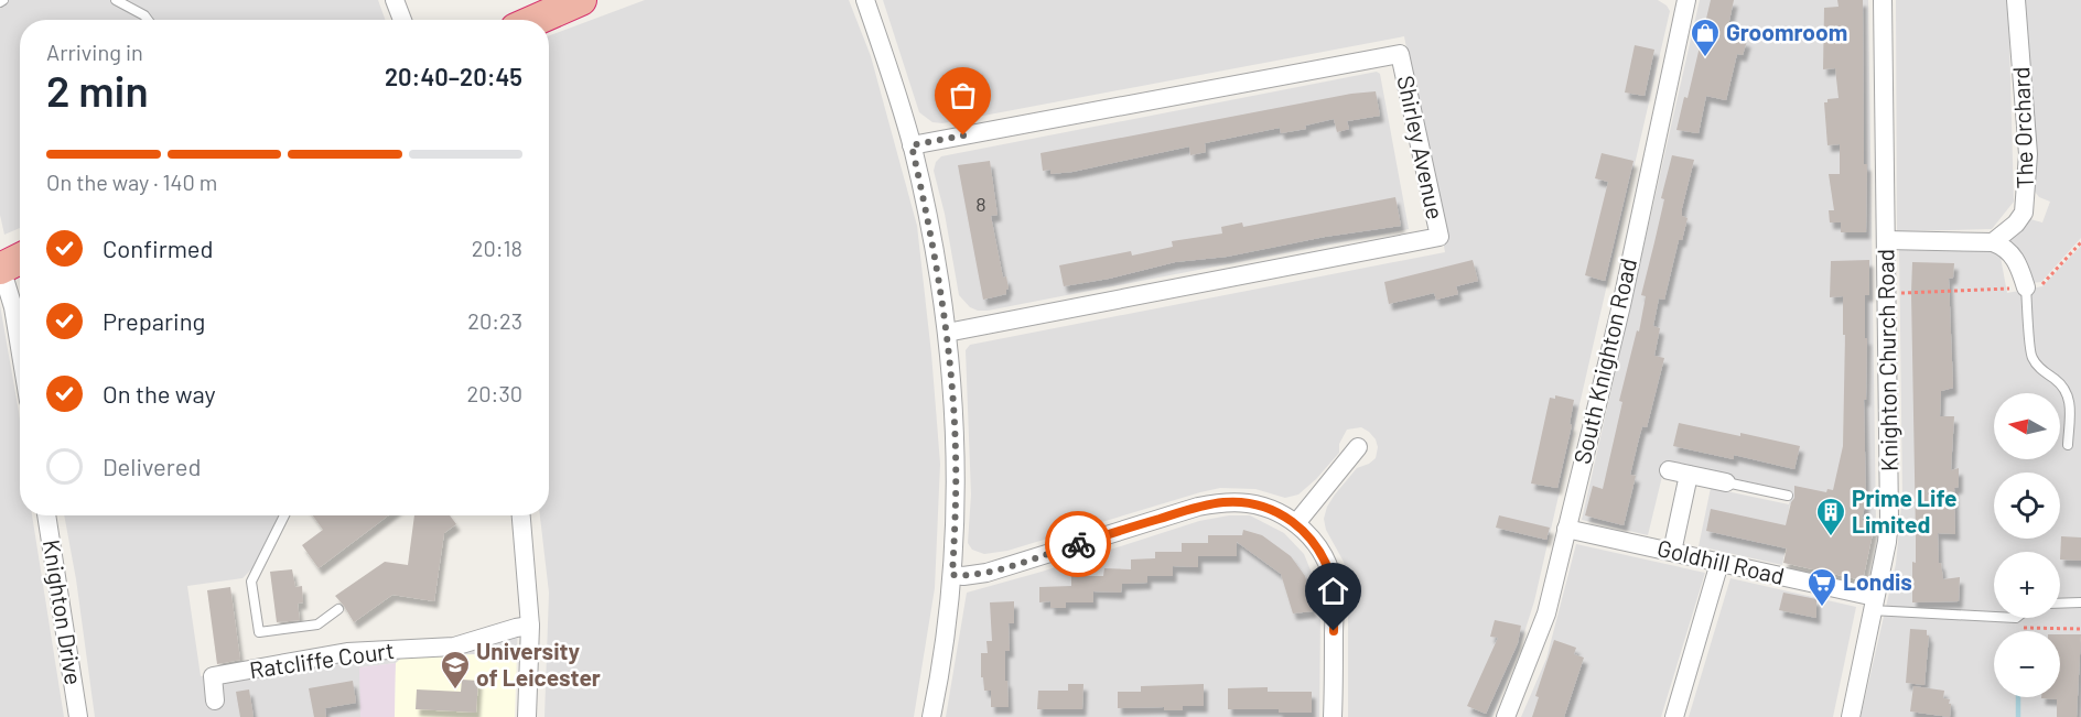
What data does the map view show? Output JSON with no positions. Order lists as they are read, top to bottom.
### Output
{
  "streets": {
    "street": [
      "The Orchard",
      "Shirley Avenue",
      "Knighton Church Road",
      "South Knighton Road",
      "Goldhill Road",
      "Knighton Drive",
      "Ratcliffe Court"
    ]
  },
  "crossings": [
    ["Knighton Church Road", "Goldhill Road"],
    ["South Knighton Road", "Goldhill Road"]
  ],
  "places": {
    "shop": ["Groomroom"],
    "building": ["Prime Life Limited"],
    "supermarket": ["Londis"],
    "school or university": ["University of Leicester"]
  },
  "house_numbers": ["8"],
  "north": "left",
  "page": {
    "heading": ["2 min", "Arriving in", "20:40–20:45"],
    "bar": "On the way · 140 m",
    "list": [
      ["Confirmed", "20:18"],
      ["Preparing", "20:23"],
      ["On the way", "20:30"],
      "Delivered"
    ],
    "map_buttons": ["+", "−"]
  }
}
